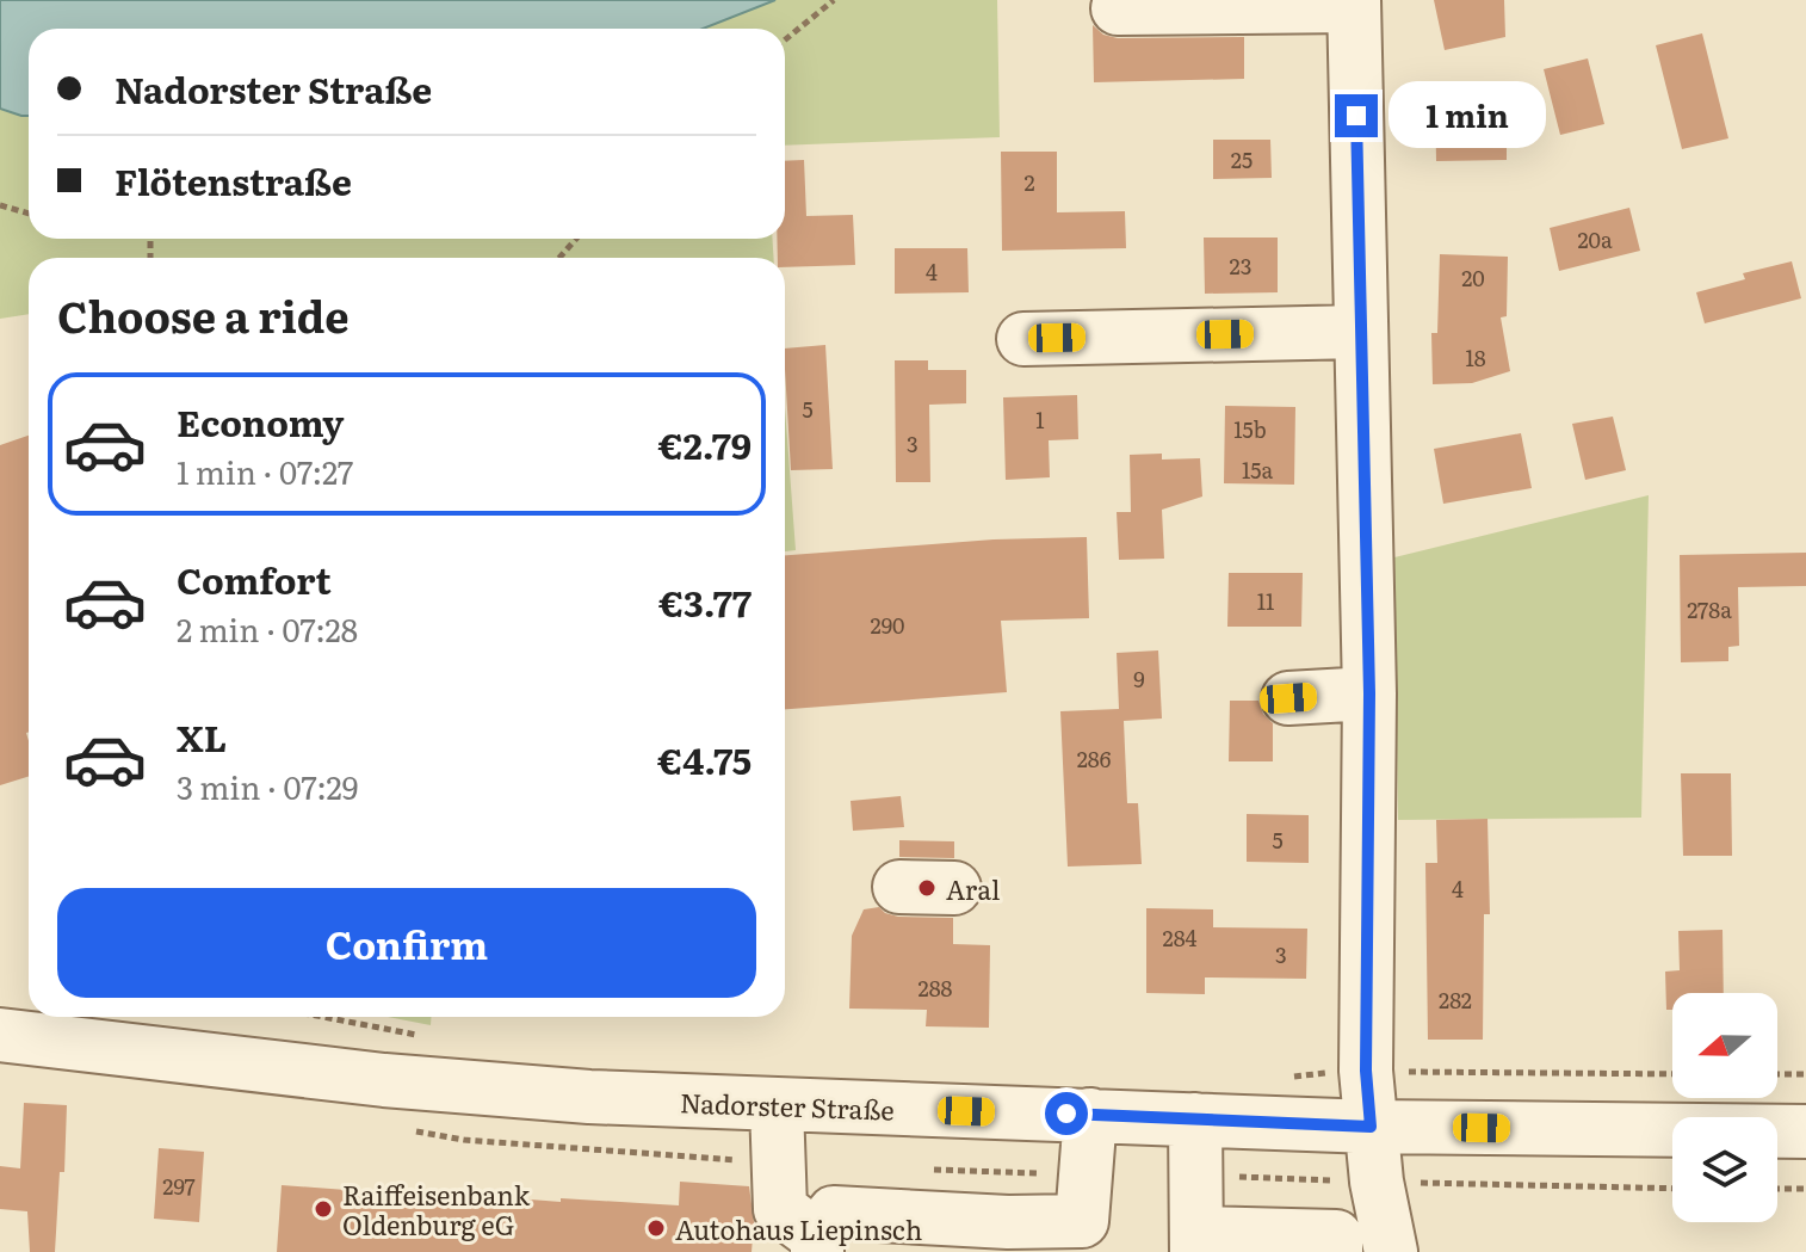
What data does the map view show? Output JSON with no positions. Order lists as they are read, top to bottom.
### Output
{
  "streets": {
    "street": ["Nadorster Straße"]
  },
  "places": ["Aral", "Raiffeisenbank Oldenburg eG", "Autohaus Liepinsch"],
  "house_numbers": [
    "25",
    "2",
    "20a",
    "23",
    "4",
    "20",
    "18",
    "5",
    "1",
    "15b",
    "3",
    "15a",
    "11",
    "278a",
    "290",
    "9",
    "286",
    "5",
    "4",
    "284",
    "3",
    "288",
    "282",
    "297"
  ],
  "north": "left",
  "page": {
    "banner": ["Nadorster Straße", "Flötenstraße"],
    "bubble": "1 min",
    "heading": "Choose a ride",
    "list": [
      {
        "name": "Economy",
        "note": "1 min · 07:27",
        "value": "€2.79"
      },
      {
        "name": "Comfort",
        "note": "2 min · 07:28",
        "value": "€3.77"
      },
      {
        "name": "XL",
        "note": "3 min · 07:29",
        "value": "€4.75"
      }
    ],
    "buttons": "Confirm"
  }
}
